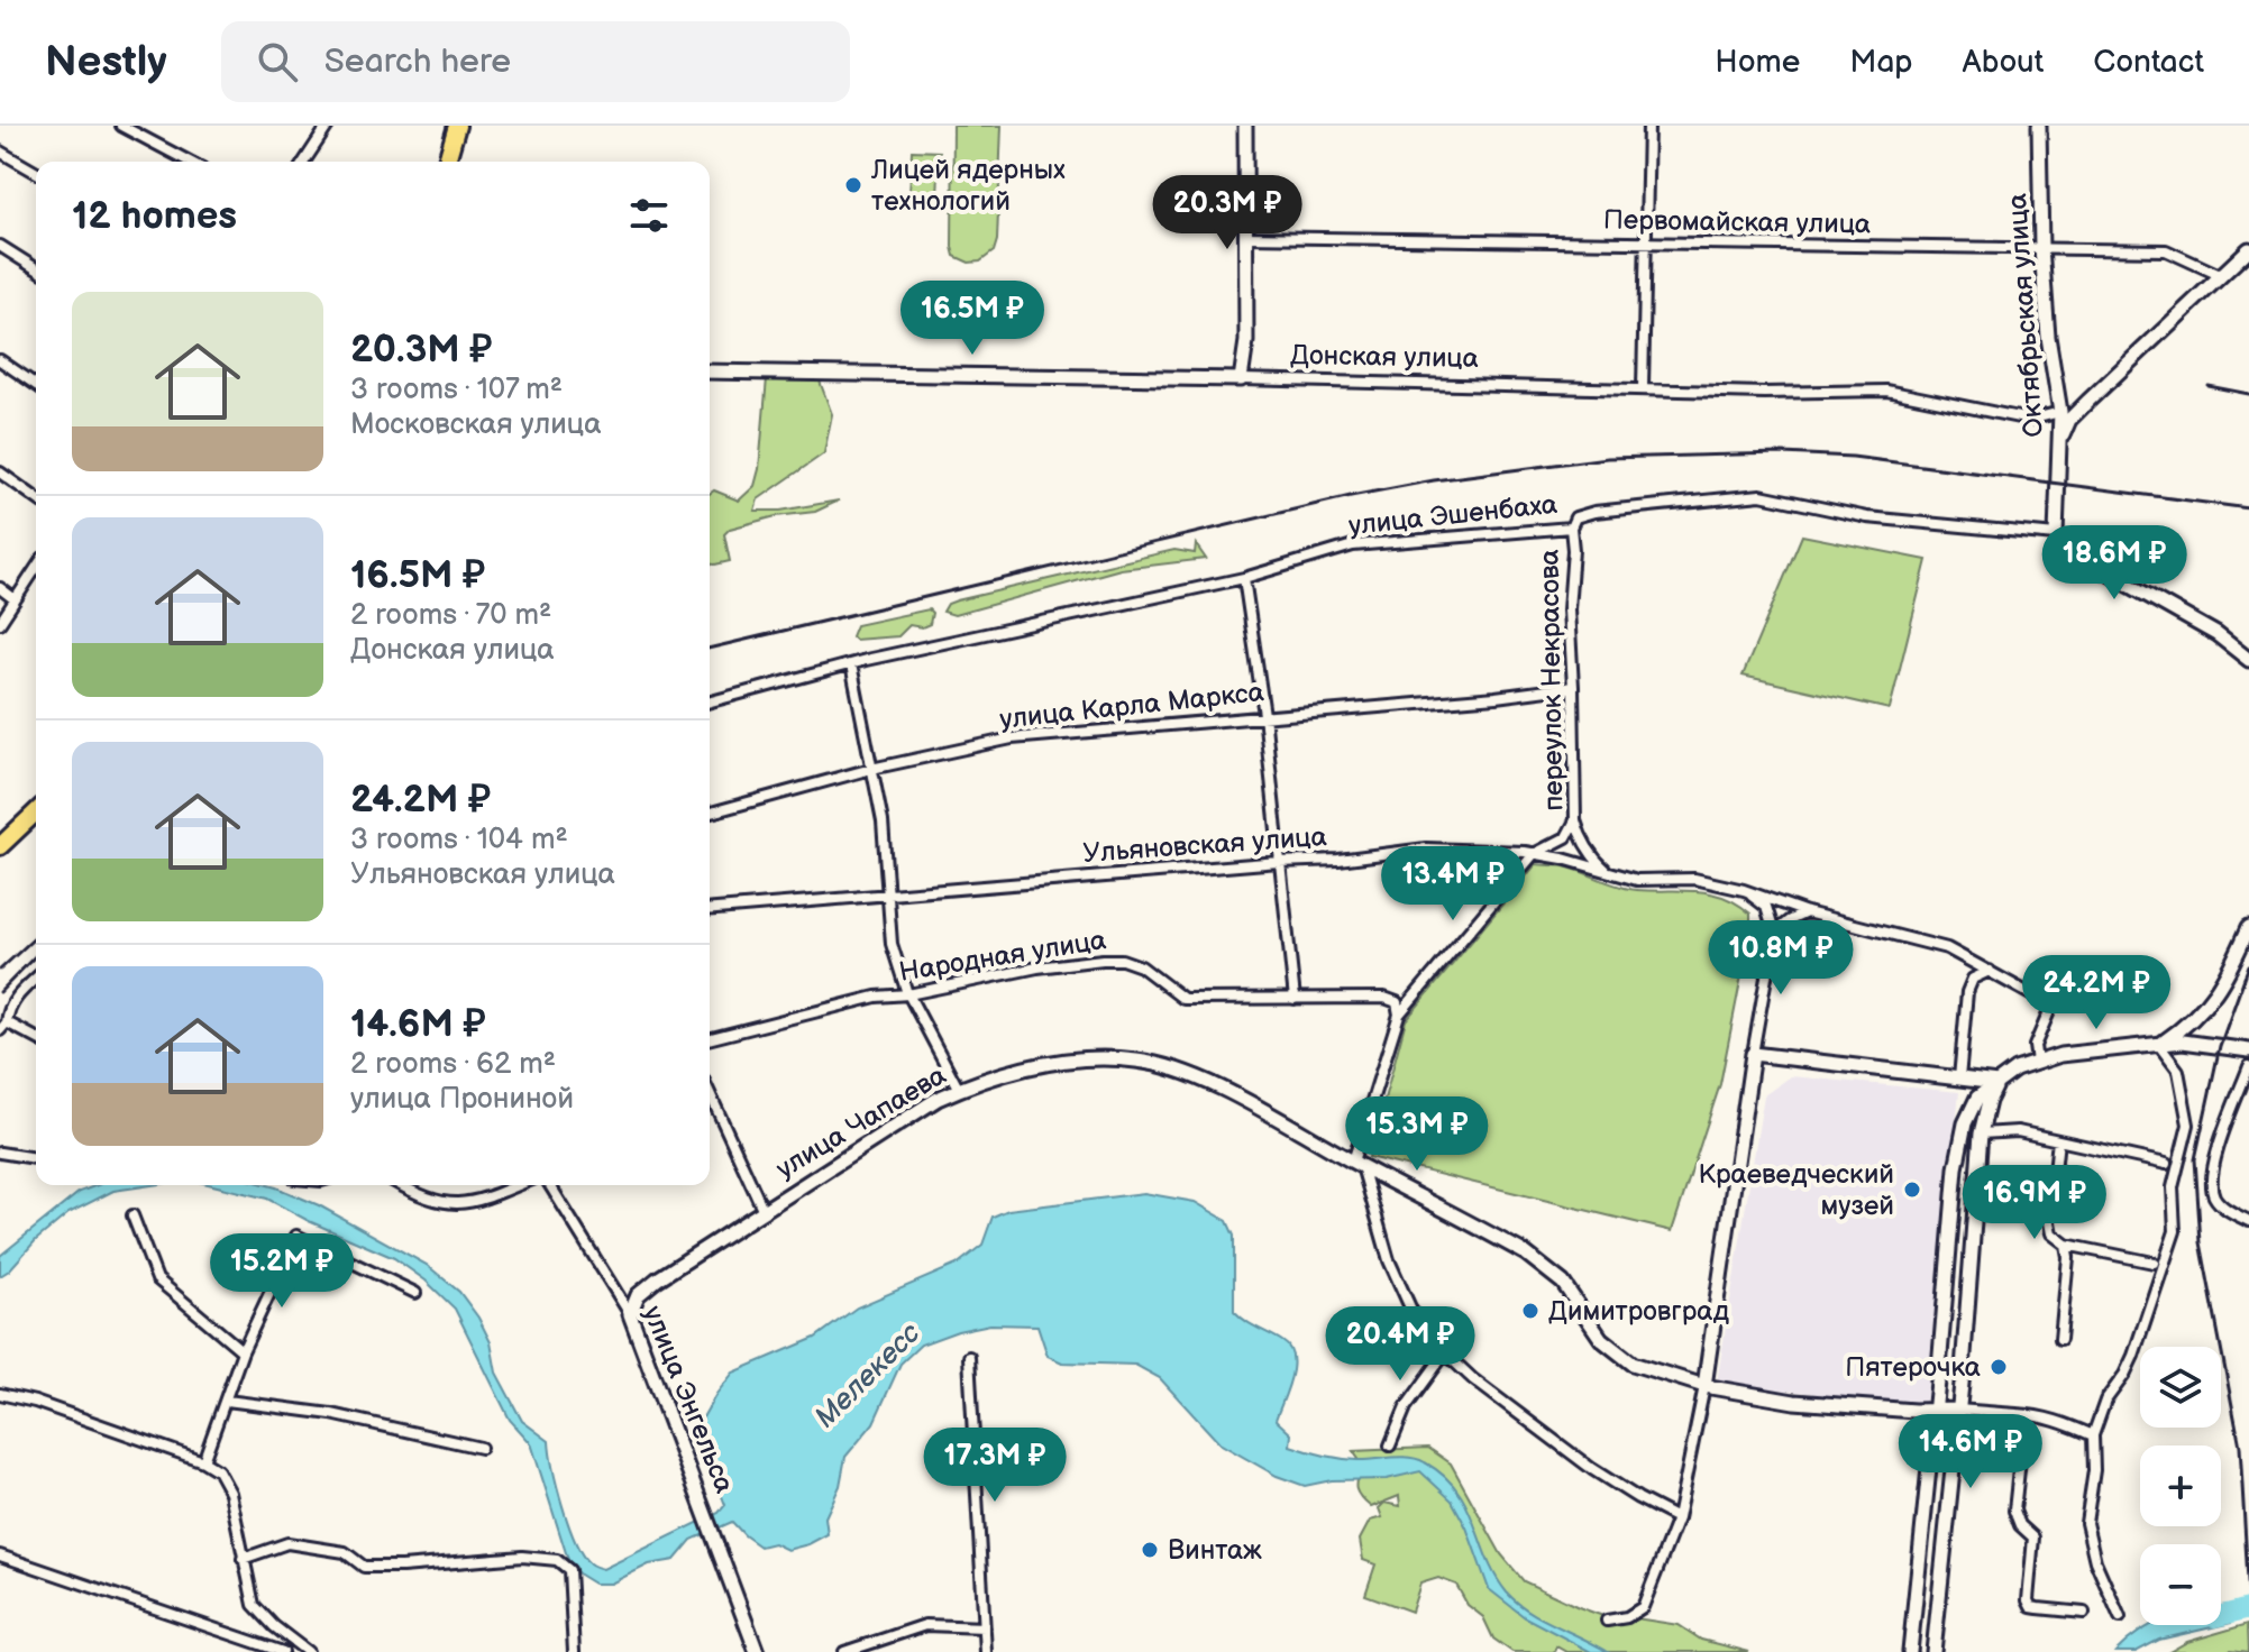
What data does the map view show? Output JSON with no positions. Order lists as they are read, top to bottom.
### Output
{
  "streets": {
    "street": [
      "Первомайская улица",
      "Октябрьская улица",
      "Донская улица",
      "улица Эшенбаха",
      "переулок Некрасова",
      "улица Карла Маркса",
      "Ульяновская улица",
      "Народная улица",
      "улица Чапаева",
      "улица Энгельса"
    ]
  },
  "crossings": [
    ["Первомайская улица", "Октябрьская улица"],
    ["Октябрьская улица", "Донская улица"],
    ["Октябрьская улица", "улица Эшенбаха"],
    ["улица Эшенбаха", "переулок Некрасова"],
    ["переулок Некрасова", "улица Карла Маркса"],
    ["переулок Некрасова", "Ульяновская улица"],
    ["улица Чапаева", "улица Энгельса"]
  ],
  "water": ["Мелекесс"],
  "places": [
    "Лицей ядерных технологий",
    "Краеведческий музей",
    "Димитровград",
    "Пятерочка",
    "Винтаж"
  ],
  "page": {
    "header": "Nestly",
    "search": "Search here",
    "nav": [
      "Home",
      "Map",
      "About",
      "Contact"
    ],
    "heading": "12 homes",
    "price": [
      "20.3M ₽",
      "16.5M ₽",
      "18.6M ₽",
      "13.4M ₽",
      "10.8M ₽",
      "24.2M ₽",
      "15.3M ₽",
      "16.9M ₽",
      "15.2M ₽",
      "20.4M ₽",
      "14.6M ₽",
      "17.3M ₽"
    ],
    "list": [
      {
        "name": "20.3M ₽",
        "note": "3 rooms · 107 m² · Московская улица"
      },
      {
        "name": "16.5M ₽",
        "note": "2 rooms · 70 m² · Донская улица"
      },
      {
        "name": "24.2M ₽",
        "note": "3 rooms · 104 m² · Ульяновская улица"
      },
      {
        "name": "14.6M ₽",
        "note": "2 rooms · 62 m² · улица Прониной"
      }
    ],
    "map_buttons": ["+", "−"]
  }
}
